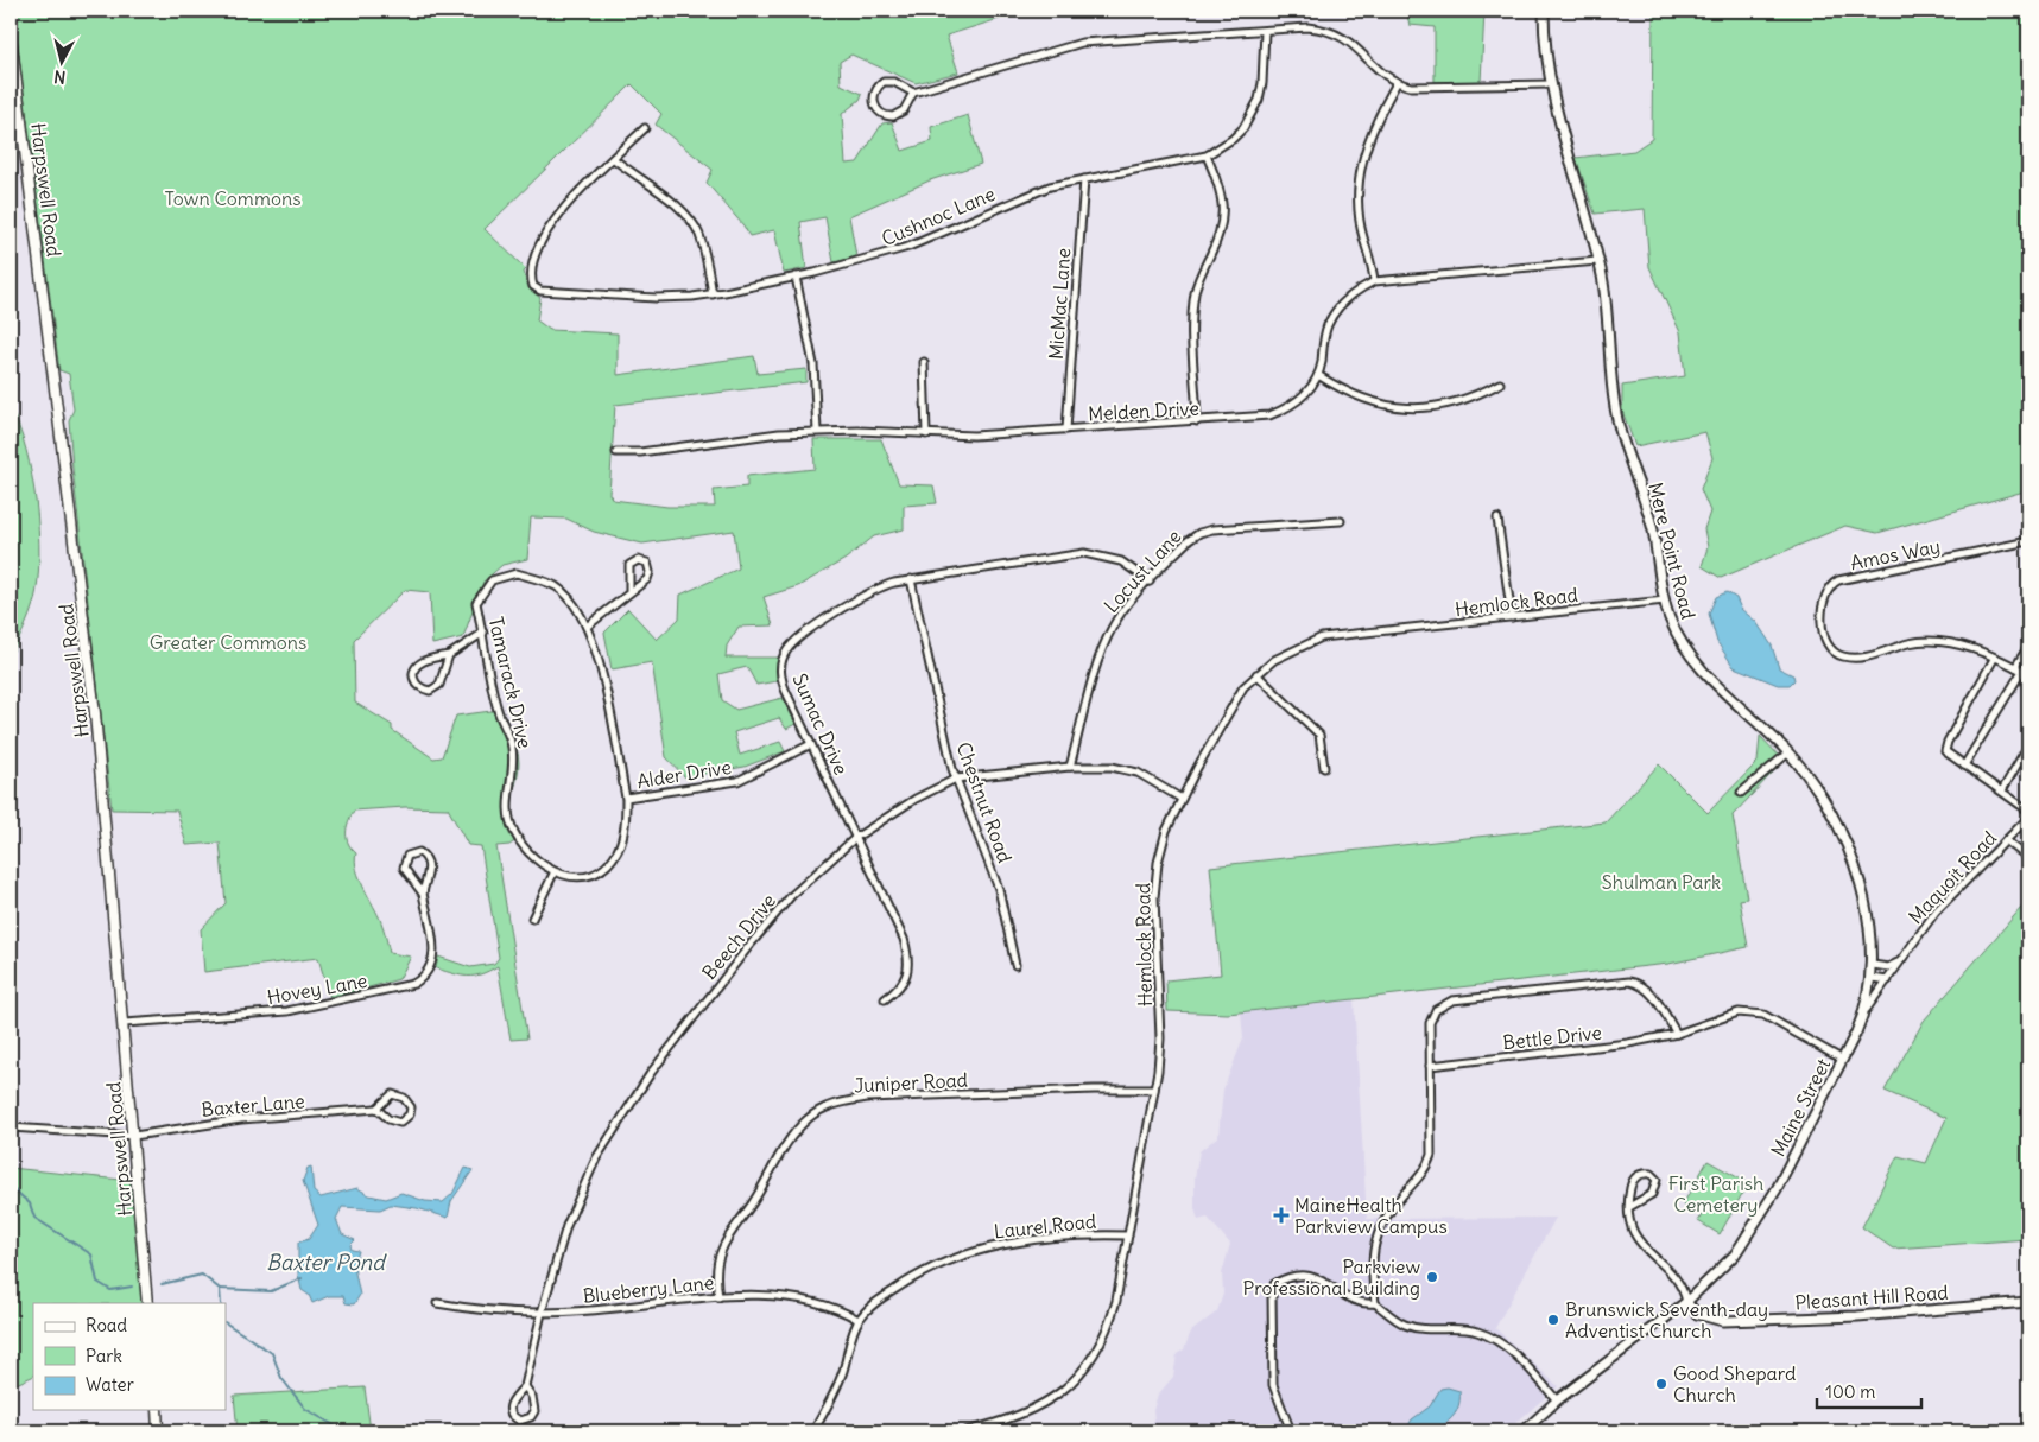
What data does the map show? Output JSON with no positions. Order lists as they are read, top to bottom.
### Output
{
  "streets": {
    "main road": ["Harpswell Road"],
    "street": [
      "Cushnoc Lane",
      "MicMac Lane",
      "Melden Drive",
      "Mere Point Road",
      "Amos Way",
      "Locust Lane",
      "Hemlock Road",
      "Tamarack Drive",
      "Sumac Drive",
      "Alder Drive",
      "Chestnut Road",
      "Maquoit Road",
      "Beech Drive",
      "Hovey Lane",
      "Bettle Drive",
      "Juniper Road",
      "Baxter Lane",
      "Maine Street",
      "Laurel Road",
      "Blueberry Lane",
      "Pleasant Hill Road"
    ]
  },
  "crossings": [
    ["Harpswell Road", "Hovey Lane"],
    ["Harpswell Road", "Baxter Lane"],
    ["Cushnoc Lane", "MicMac Lane"],
    ["MicMac Lane", "Melden Drive"],
    ["Melden Drive", "Mere Point Road"],
    ["Mere Point Road", "Hemlock Road"],
    ["Mere Point Road", "Maquoit Road"],
    ["Mere Point Road", "Maine Street"],
    ["Locust Lane", "Sumac Drive"],
    ["Locust Lane", "Beech Drive"],
    ["Hemlock Road", "Beech Drive"],
    ["Hemlock Road", "Juniper Road"],
    ["Hemlock Road", "Laurel Road"],
    ["Tamarack Drive", "Alder Drive"],
    ["Sumac Drive", "Alder Drive"],
    ["Sumac Drive", "Chestnut Road"],
    ["Sumac Drive", "Beech Drive"],
    ["Chestnut Road", "Beech Drive"],
    ["Maquoit Road", "Maine Street"],
    ["Beech Drive", "Blueberry Lane"],
    ["Bettle Drive", "Maine Street"],
    ["Juniper Road", "Blueberry Lane"],
    ["Maine Street", "Pleasant Hill Road"],
    ["Laurel Road", "Blueberry Lane"]
  ],
  "water": ["Baxter Pond"],
  "parks": [
    "Town Commons",
    "Greater Commons",
    "Shulman Park",
    "First Parish Cemetery"
  ],
  "places": {
    "health": ["MaineHealth Parkview Campus"],
    "other": ["Parkview Professional Building", "Brunswick Seventh-day Adventist Church", "Good Shepard Church"]
  },
  "legend": ["Road", "Park", "Water"],
  "scale_bar": "100 m",
  "north": "bottom"
}
